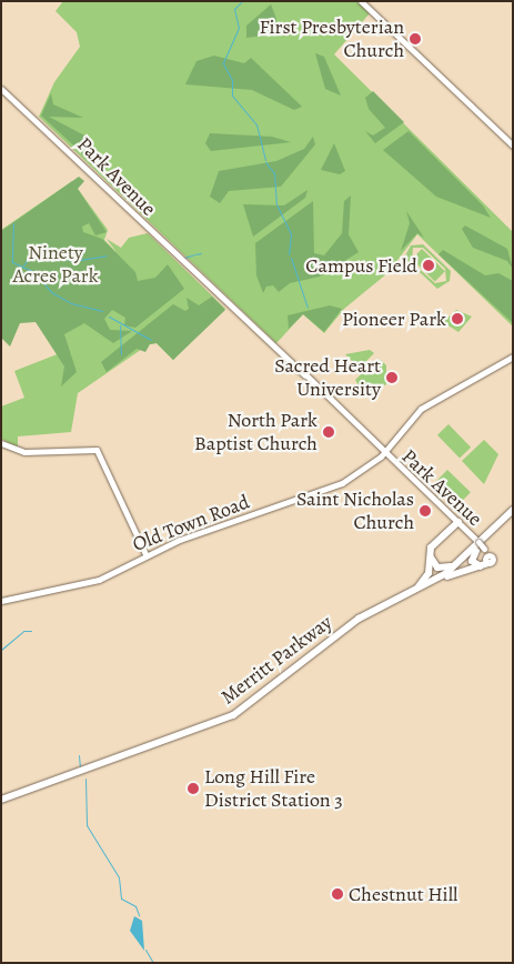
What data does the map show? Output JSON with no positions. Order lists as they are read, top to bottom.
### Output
{
  "streets": {
    "highway": ["Merritt Parkway"],
    "main road": ["Park Avenue", "Old Town Road"]
  },
  "crossings": [
    ["Park Avenue", "Old Town Road"],
    ["Park Avenue", "Merritt Parkway"]
  ],
  "parks": ["Ninety Acres Park"],
  "places": [
    "First Presbyterian Church",
    "Campus Field",
    "Pioneer Park",
    "Sacred Heart University",
    "North Park Baptist Church",
    "Saint Nicholas Church",
    "Long Hill Fire District Station 3",
    "Chestnut Hill"
  ]
}
